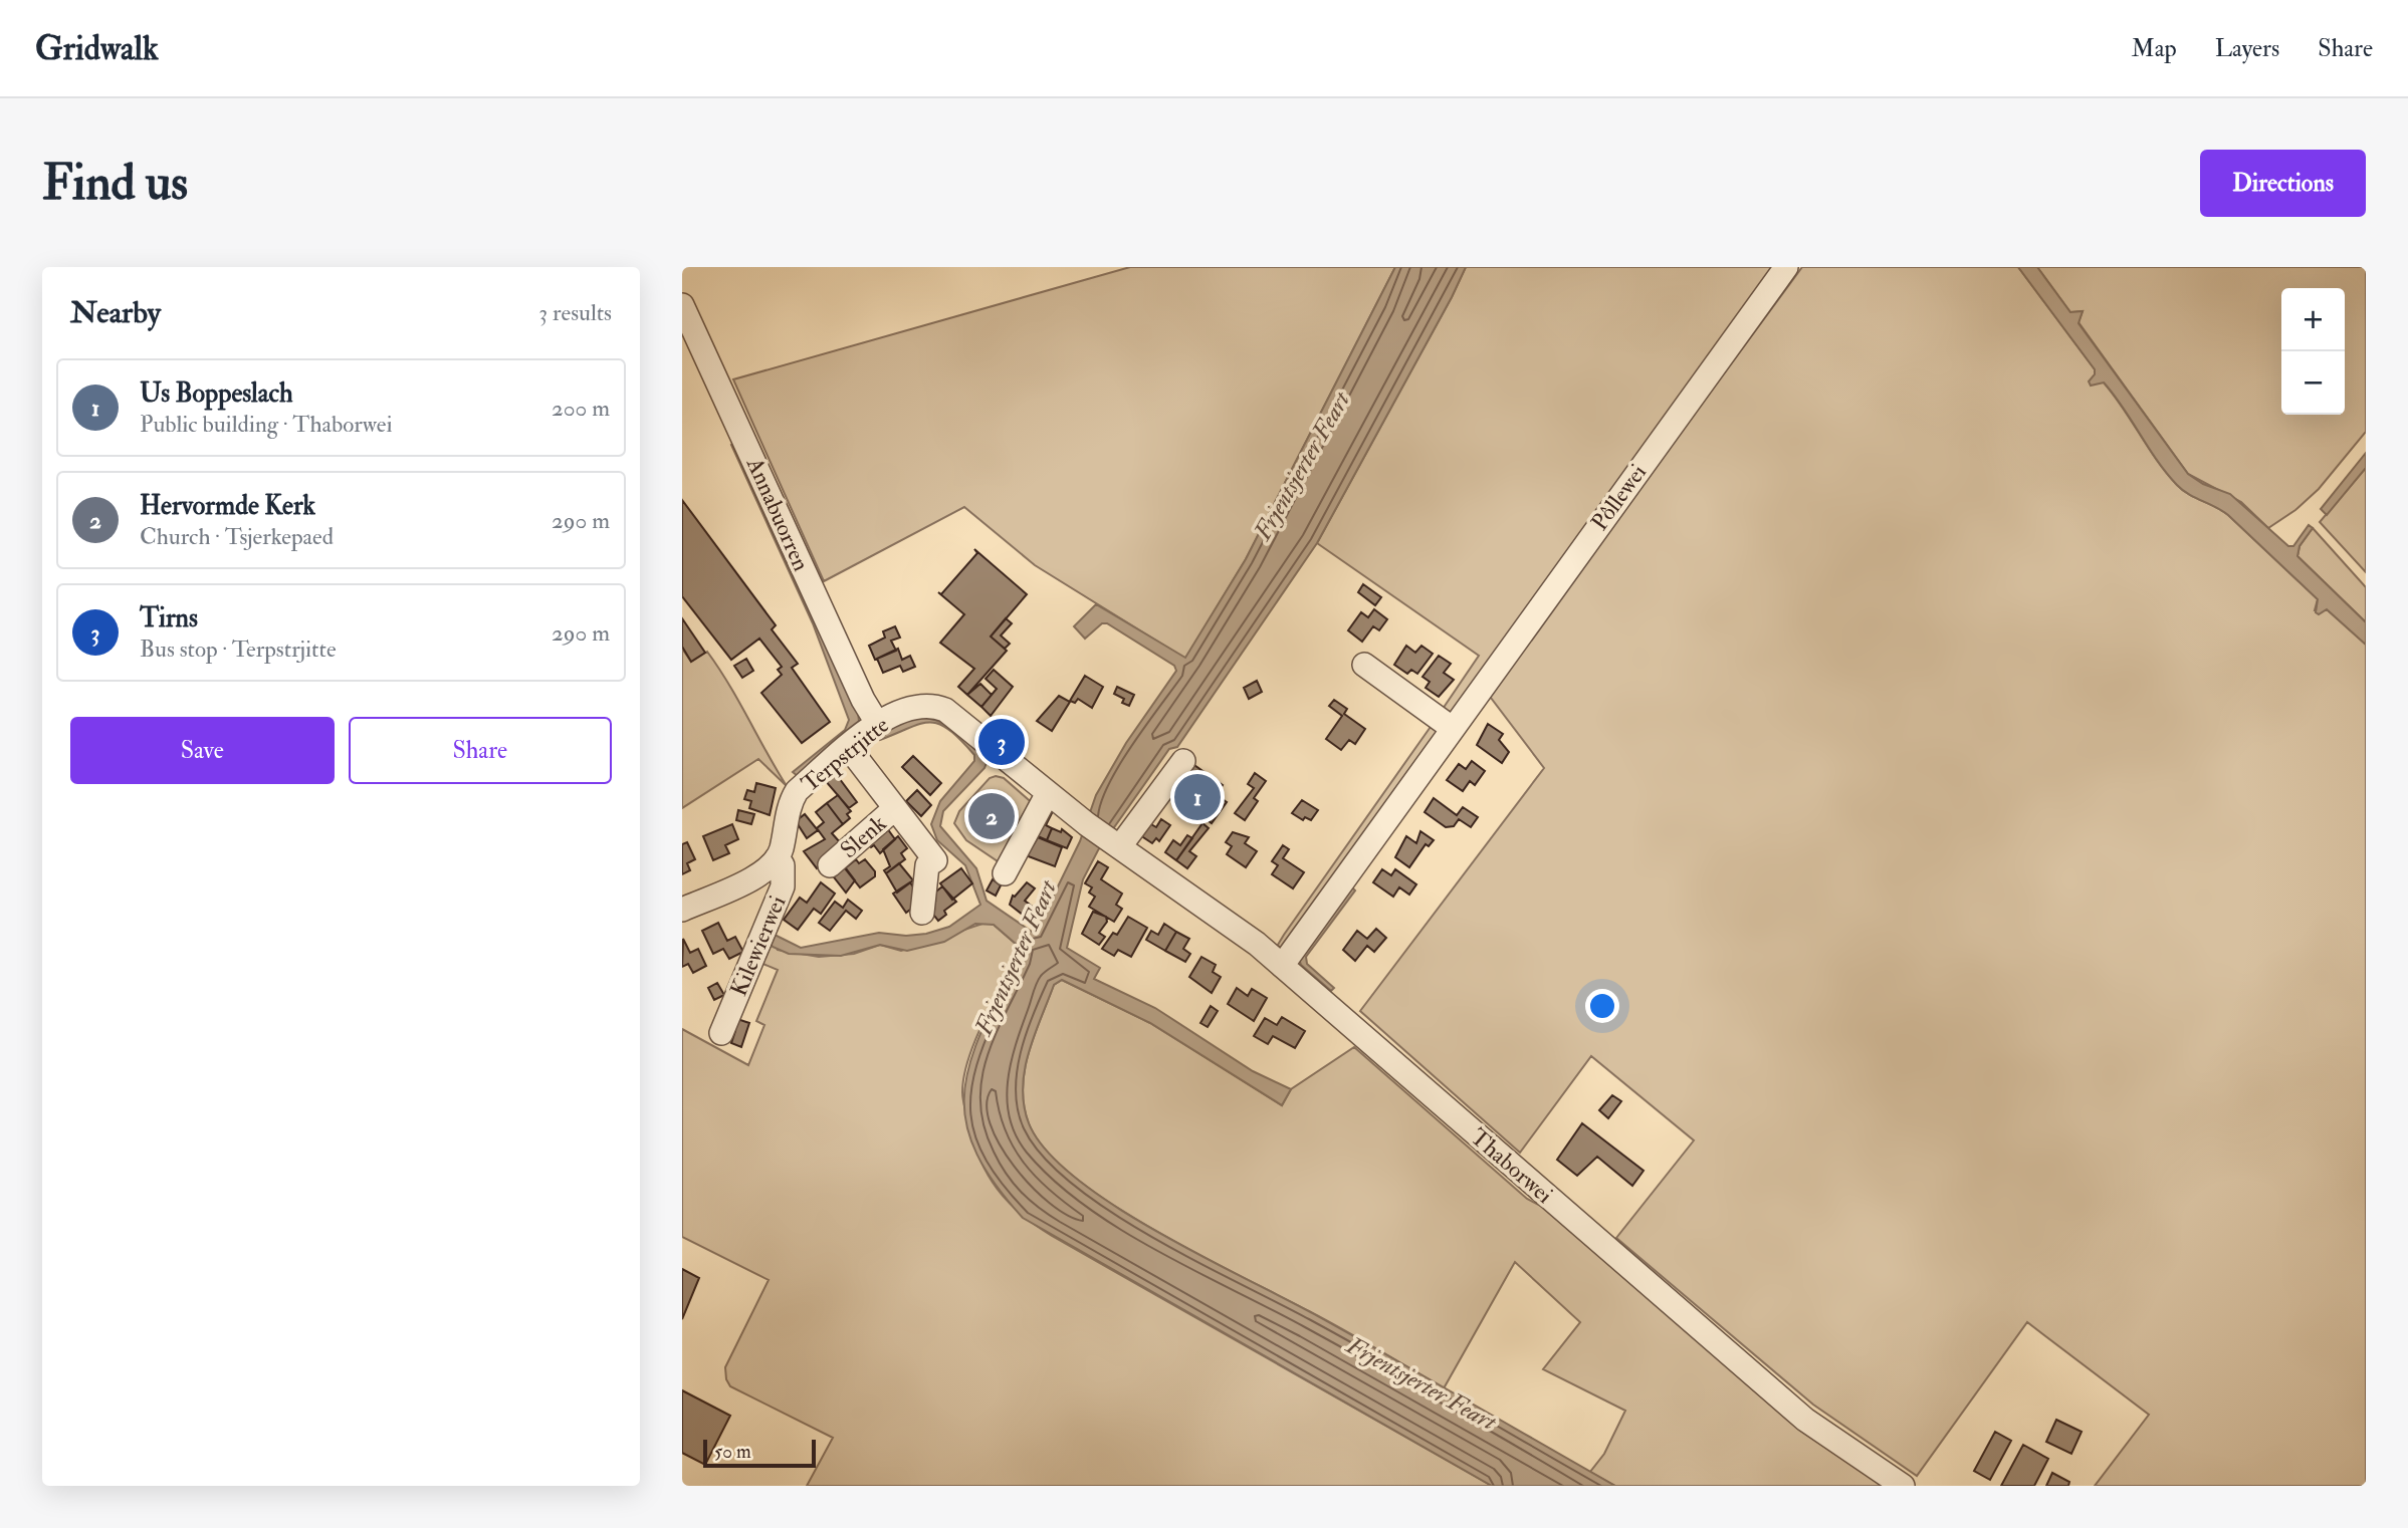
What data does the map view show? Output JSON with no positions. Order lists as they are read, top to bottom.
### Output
{
  "streets": {
    "street": [
      "Pôllewei",
      "Annabuorren",
      "Terpstrjitte",
      "Slenk",
      "Kilewierwei",
      "Thaborwei"
    ]
  },
  "crossings": [
    ["Pôllewei", "Thaborwei"],
    ["Annabuorren", "Terpstrjitte"],
    ["Terpstrjitte", "Slenk"],
    ["Terpstrjitte", "Kilewierwei"],
    ["Terpstrjitte", "Thaborwei"]
  ],
  "water": ["Frjentsjerter Feart"],
  "scale_bar": "50 m",
  "page": {
    "header": "Gridwalk",
    "nav": ["Map", "Layers", "Share"],
    "buttons": [
      "Directions",
      ["Save", "Share"]
    ],
    "title": "Find us",
    "heading": ["Nearby", "3 results"],
    "map_buttons": ["+", "−"],
    "list": [
      {
        "mark": "1",
        "name": "Us Boppeslach",
        "note": "Public building · Thaborwei",
        "value": "200 m"
      },
      {
        "mark": "2",
        "name": "Hervormde Kerk",
        "note": "Church · Tsjerkepaed",
        "value": "290 m"
      },
      {
        "mark": "3",
        "name": "Tirns",
        "note": "Bus stop · Terpstrjitte",
        "value": "290 m"
      }
    ],
    "pins": ["3", "1", "2"],
    "scale": "50 m"
  }
}
